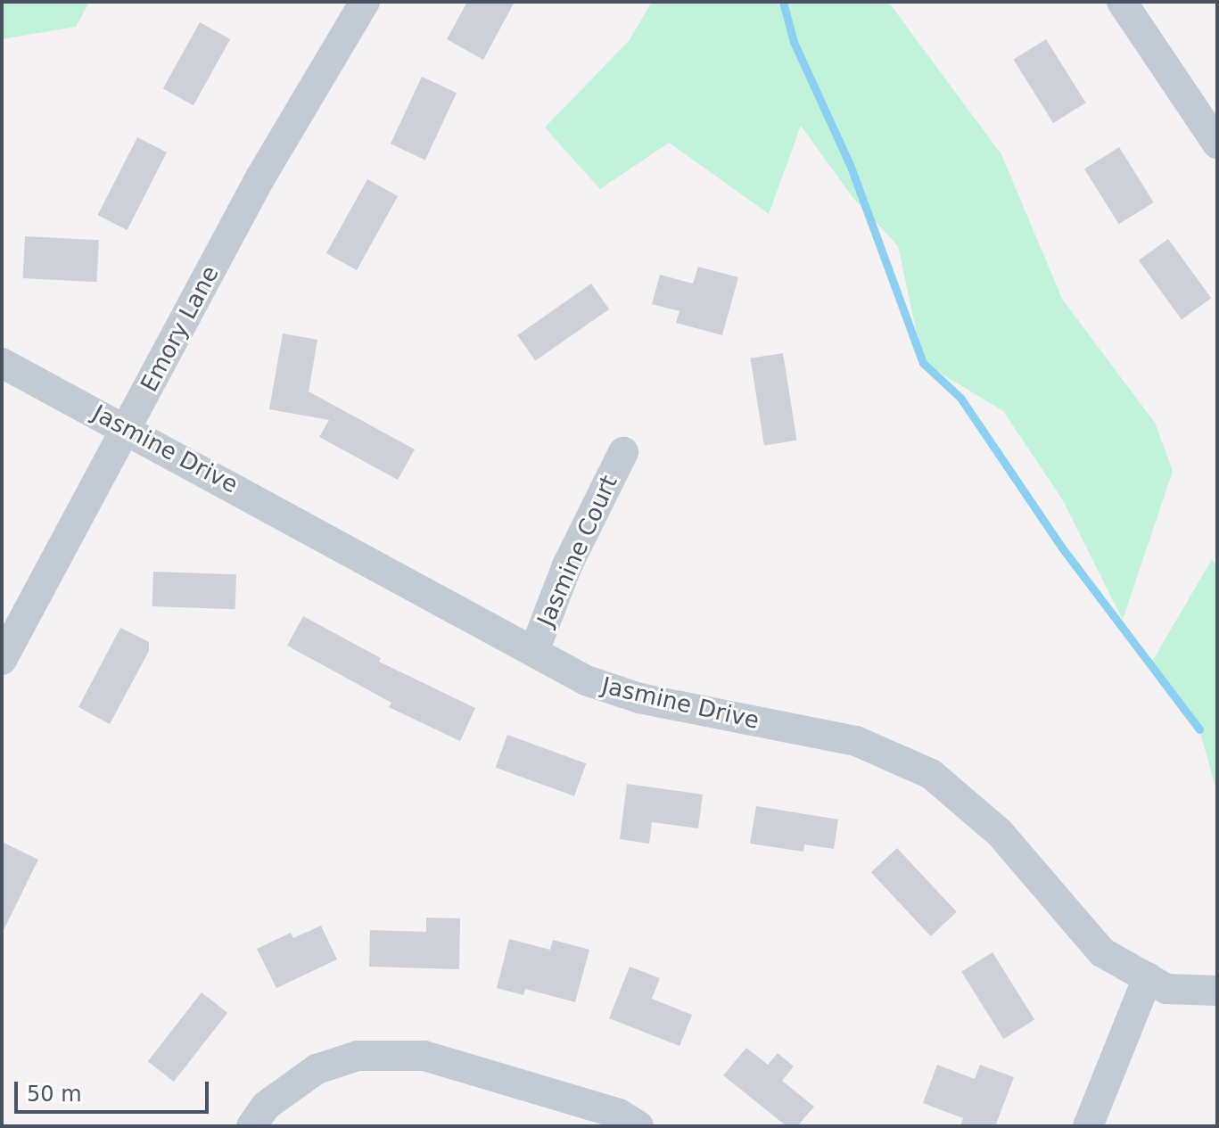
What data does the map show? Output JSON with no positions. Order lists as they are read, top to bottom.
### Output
{
  "streets": {
    "street": ["Emory Lane", "Jasmine Drive", "Jasmine Court"]
  },
  "crossings": [
    ["Emory Lane", "Jasmine Drive"],
    ["Jasmine Drive", "Jasmine Court"]
  ],
  "scale_bar": "50 m"
}
